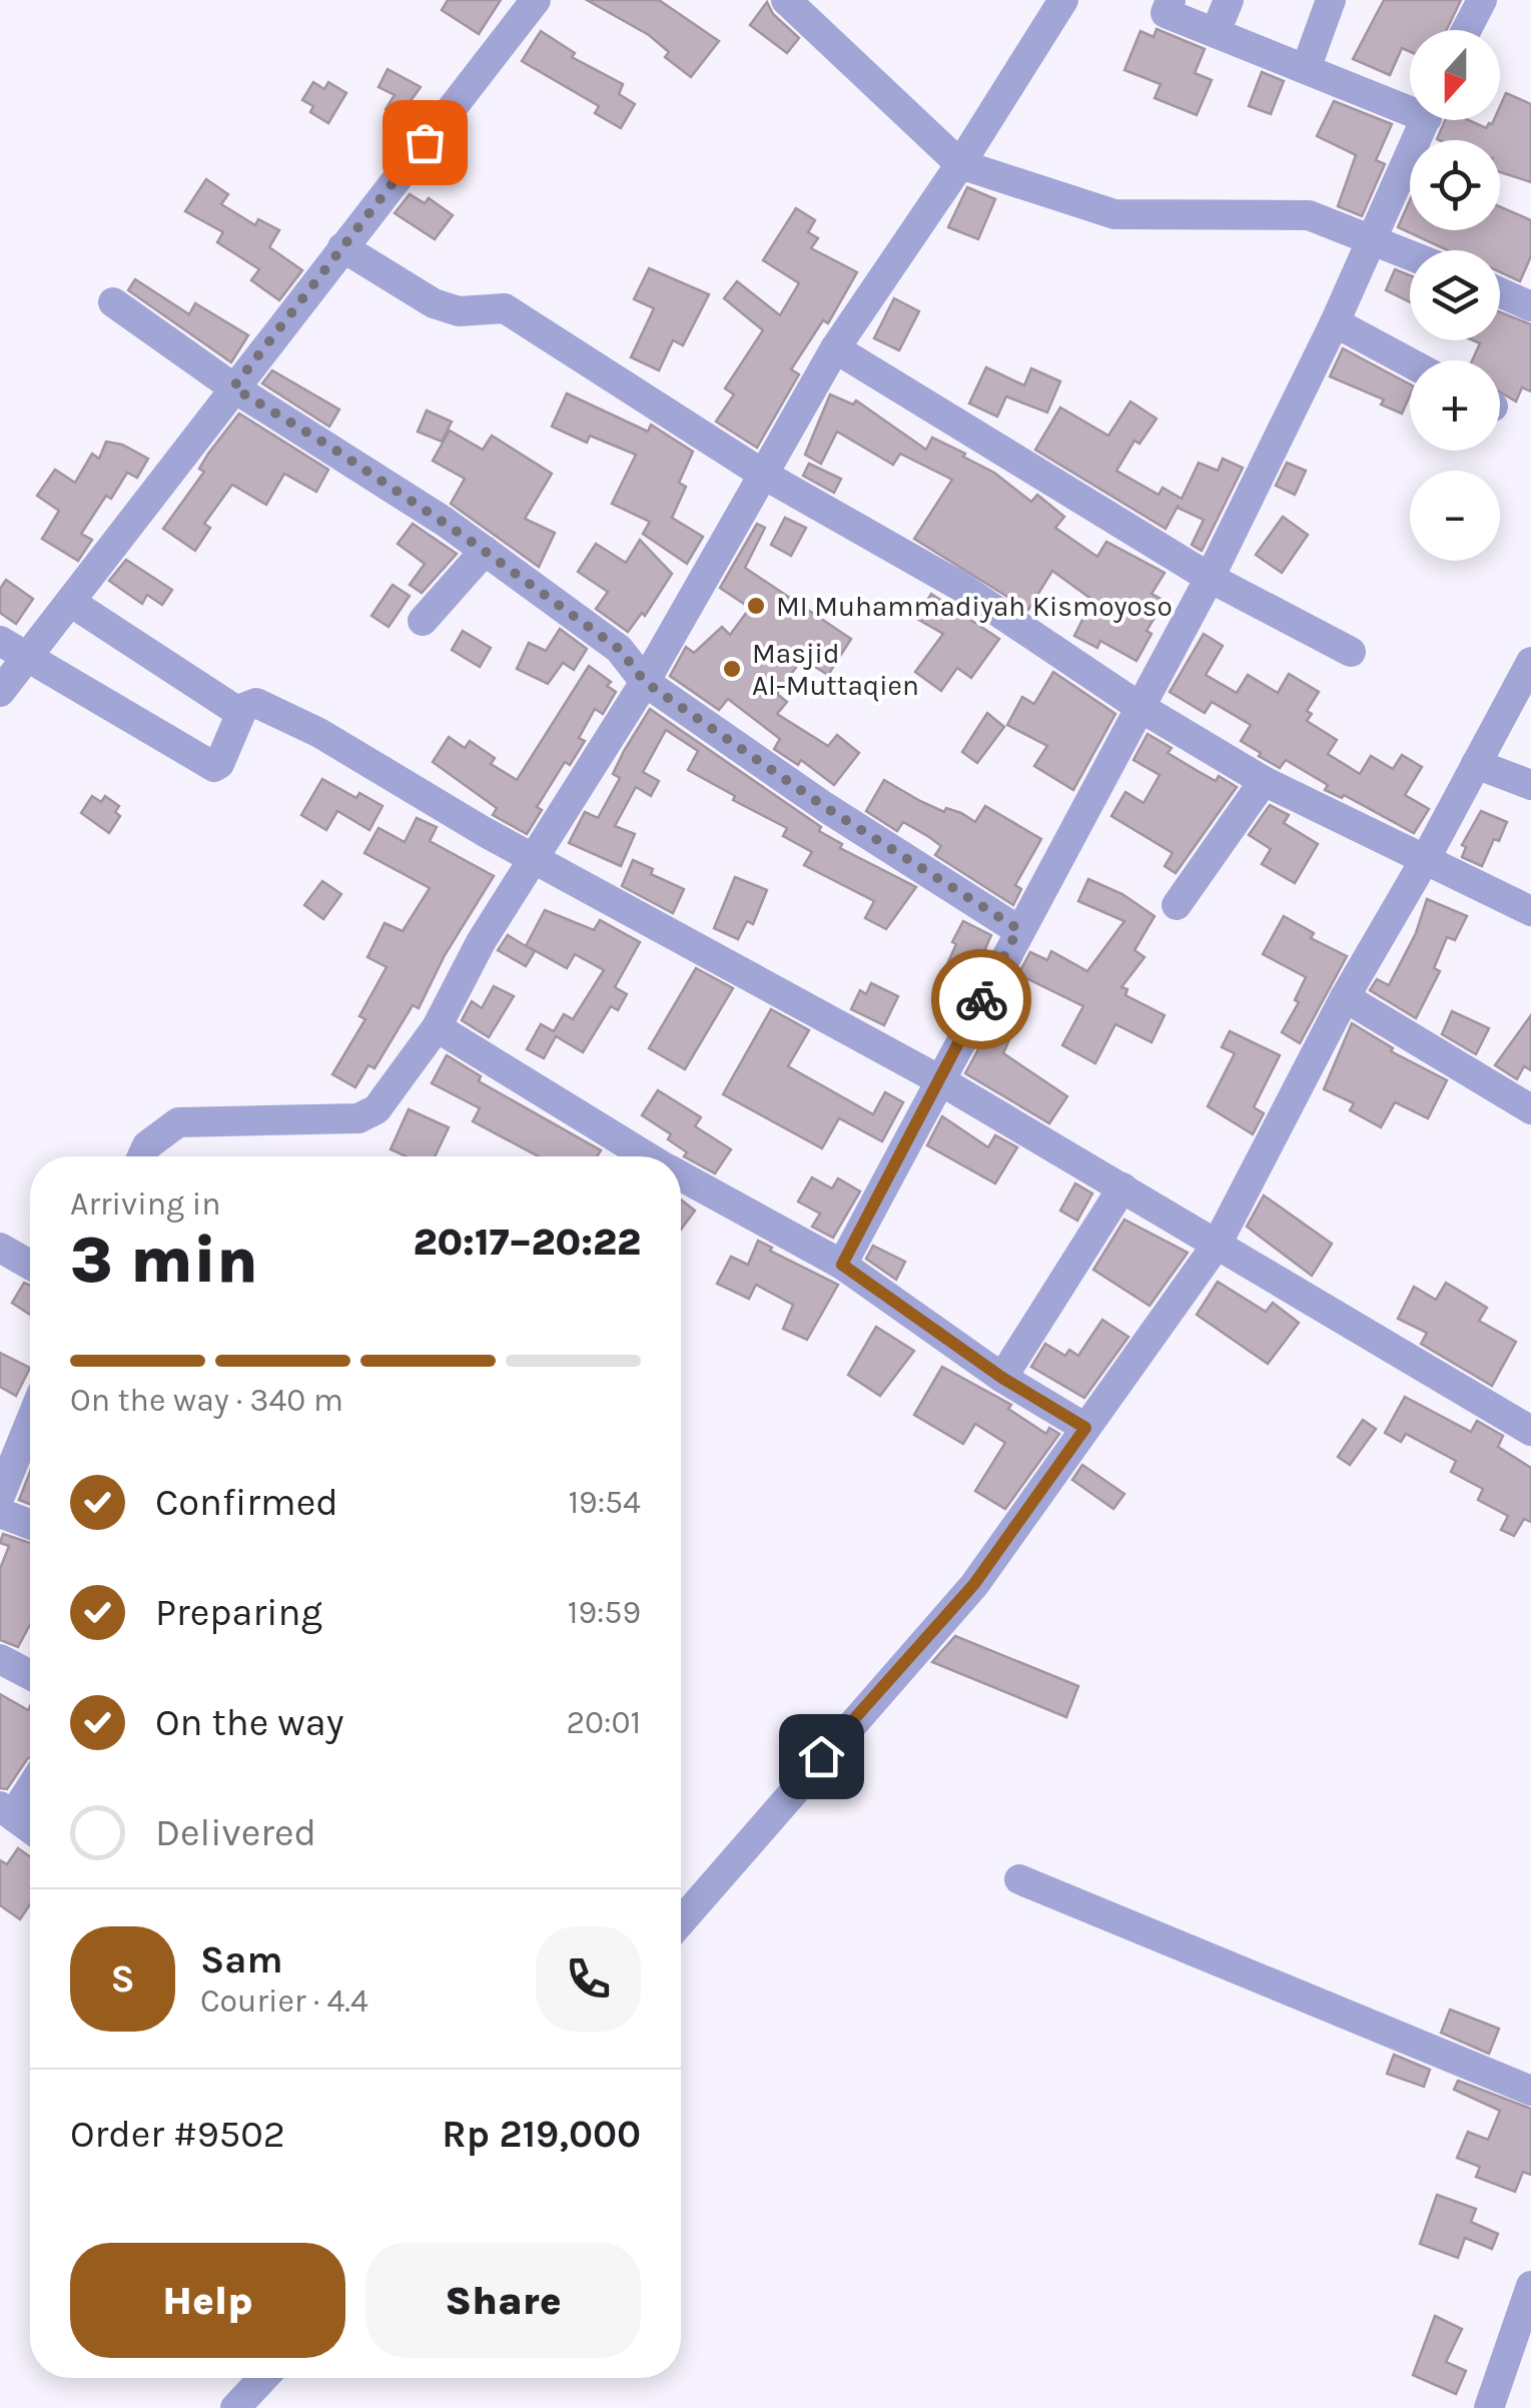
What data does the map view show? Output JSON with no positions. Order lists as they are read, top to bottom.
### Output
{
  "places": ["MI Muhammadiyah Kismoyoso", "Masjid Al-Muttaqien"],
  "north": "bottom",
  "page": {
    "map_buttons": ["+", "−"],
    "heading": ["3 min", "Arriving in", "20:17–20:22"],
    "panel": [
      "Sam",
      "Courier · 4.4",
      "Order #9502",
      "Rp 219,000"
    ],
    "bar": "On the way · 340 m",
    "list": [
      ["Confirmed", "19:54"],
      ["Preparing", "19:59"],
      ["On the way", "20:01"],
      "Delivered"
    ],
    "round": "S",
    "buttons": ["Help", "Share"]
  }
}
